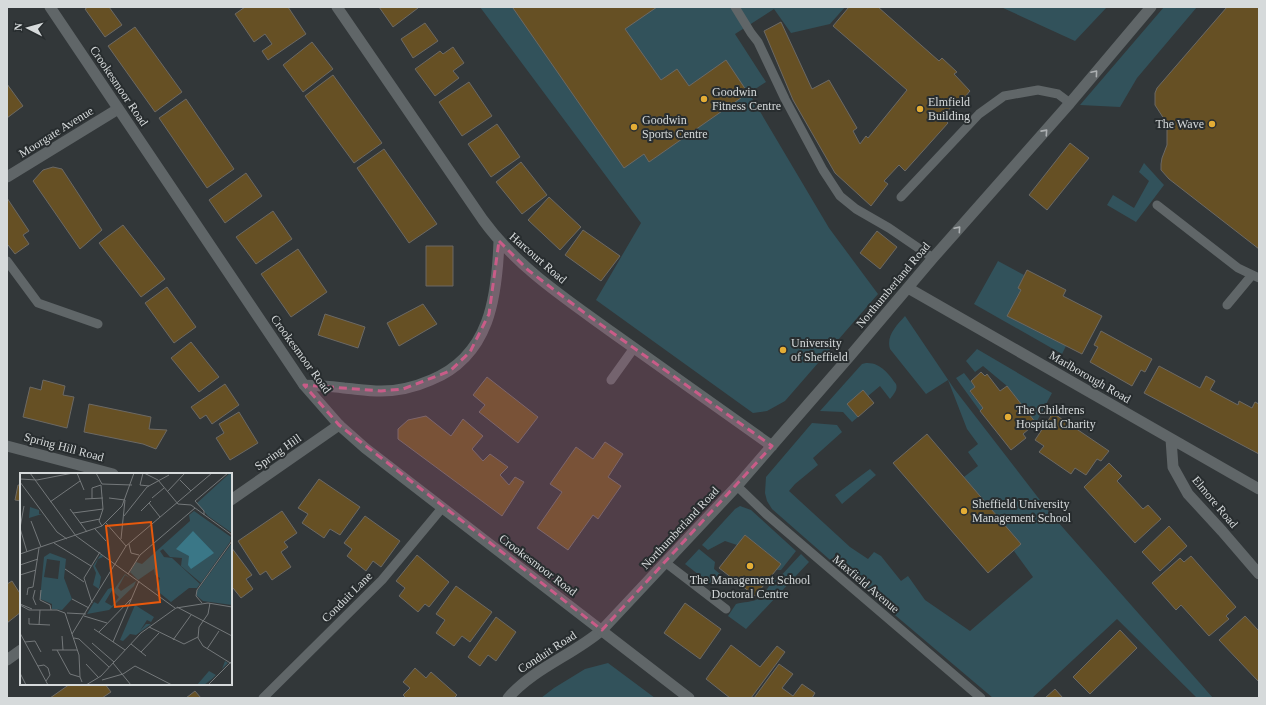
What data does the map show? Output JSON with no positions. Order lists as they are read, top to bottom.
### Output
{
  "streets": {
    "street": [
      "Crookesmoor Road",
      "Moorgate Avenue",
      "Harcourt Road",
      "Northumberland Road",
      "Marlborough Road",
      "Spring Hill Road",
      "Spring Hill",
      "Elmore Road",
      "Conduit Road"
    ],
    "lane": ["Maxfield Avenue", "Conduit Lane"]
  },
  "crossings": [
    ["Crookesmoor Road", "Moorgate Avenue"],
    ["Crookesmoor Road", "Northumberland Road"],
    ["Crookesmoor Road", "Spring Hill"],
    ["Crookesmoor Road", "Conduit Lane"],
    ["Crookesmoor Road", "Conduit Road"],
    ["Harcourt Road", "Northumberland Road"],
    ["Northumberland Road", "Marlborough Road"],
    ["Northumberland Road", "Maxfield Avenue"],
    ["Northumberland Road", "Conduit Road"],
    ["Marlborough Road", "Elmore Road"]
  ],
  "one_way": ["Northumberland Road"],
  "places": [
    "Goodwin Fitness Centre",
    "Elmfield Building",
    "The Wave",
    "Goodwin Sports Centre",
    "University of Sheffield",
    "The Childrens Hospital Charity",
    "Sheffield University Management School",
    "The Management School Doctoral Centre"
  ],
  "north": "left"
}
